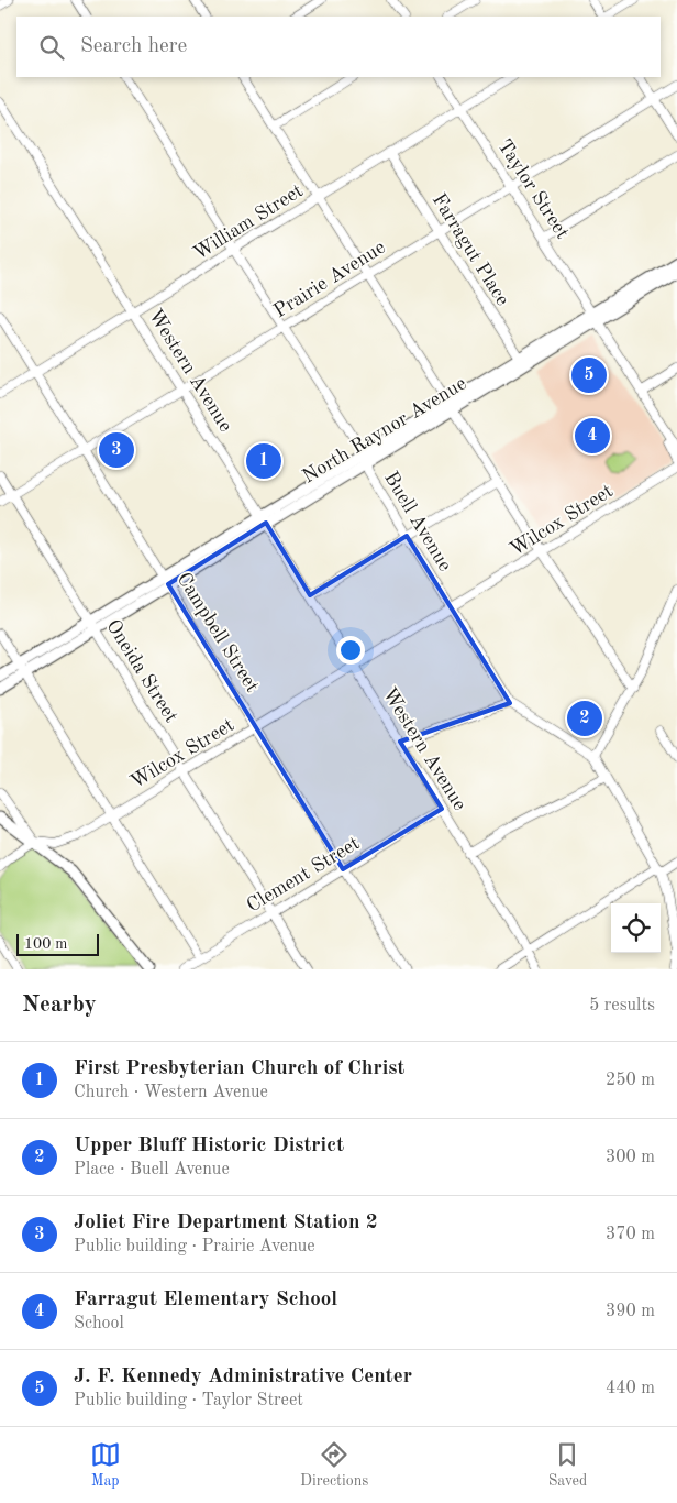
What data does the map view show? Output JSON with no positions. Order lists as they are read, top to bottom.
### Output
{
  "streets": {
    "main road": ["North Raynor Avenue"],
    "street": [
      "Taylor Street",
      "William Street",
      "Farragut Place",
      "Prairie Avenue",
      "Western Avenue",
      "Wilcox Street",
      "Buell Avenue",
      "Campbell Street",
      "Oneida Street",
      "Clement Street"
    ]
  },
  "crossings": [
    ["Taylor Street", "William Street"],
    ["Taylor Street", "Prairie Avenue"],
    ["Taylor Street", "North Raynor Avenue"],
    ["William Street", "Farragut Place"],
    ["William Street", "Western Avenue"],
    ["William Street", "Buell Avenue"],
    ["William Street", "Campbell Street"],
    ["Farragut Place", "Prairie Avenue"],
    ["Farragut Place", "North Raynor Avenue"],
    ["Prairie Avenue", "Western Avenue"],
    ["Prairie Avenue", "Buell Avenue"],
    ["Prairie Avenue", "Campbell Street"],
    ["Prairie Avenue", "Oneida Street"],
    ["Western Avenue", "North Raynor Avenue"],
    ["Western Avenue", "Wilcox Street"],
    ["Western Avenue", "Clement Street"],
    ["North Raynor Avenue", "Buell Avenue"],
    ["North Raynor Avenue", "Campbell Street"],
    ["North Raynor Avenue", "Oneida Street"],
    ["Wilcox Street", "Buell Avenue"],
    ["Wilcox Street", "Campbell Street"],
    ["Wilcox Street", "Oneida Street"],
    ["Campbell Street", "Clement Street"],
    ["Oneida Street", "Clement Street"]
  ],
  "scale_bar": "100 m",
  "page": {
    "search": "Search here",
    "pins": [
      "5",
      "4",
      "3",
      "1",
      "2"
    ],
    "scale": "100 m",
    "heading": ["Nearby", "5 results"],
    "list": [
      {
        "mark": "1",
        "name": "First Presbyterian Church of Christ",
        "note": "Church · Western Avenue",
        "value": "250 m"
      },
      {
        "mark": "2",
        "name": "Upper Bluff Historic District",
        "note": "Place · Buell Avenue",
        "value": "300 m"
      },
      {
        "mark": "3",
        "name": "Joliet Fire Department Station 2",
        "note": "Public building · Prairie Avenue",
        "value": "370 m"
      },
      {
        "mark": "4",
        "name": "Farragut Elementary School",
        "note": "School",
        "value": "390 m"
      },
      {
        "mark": "5",
        "name": "J. F. Kennedy Administrative Center",
        "note": "Public building · Taylor Street",
        "value": "440 m"
      }
    ],
    "nav": ["Map", "Directions", "Saved"]
  }
}
